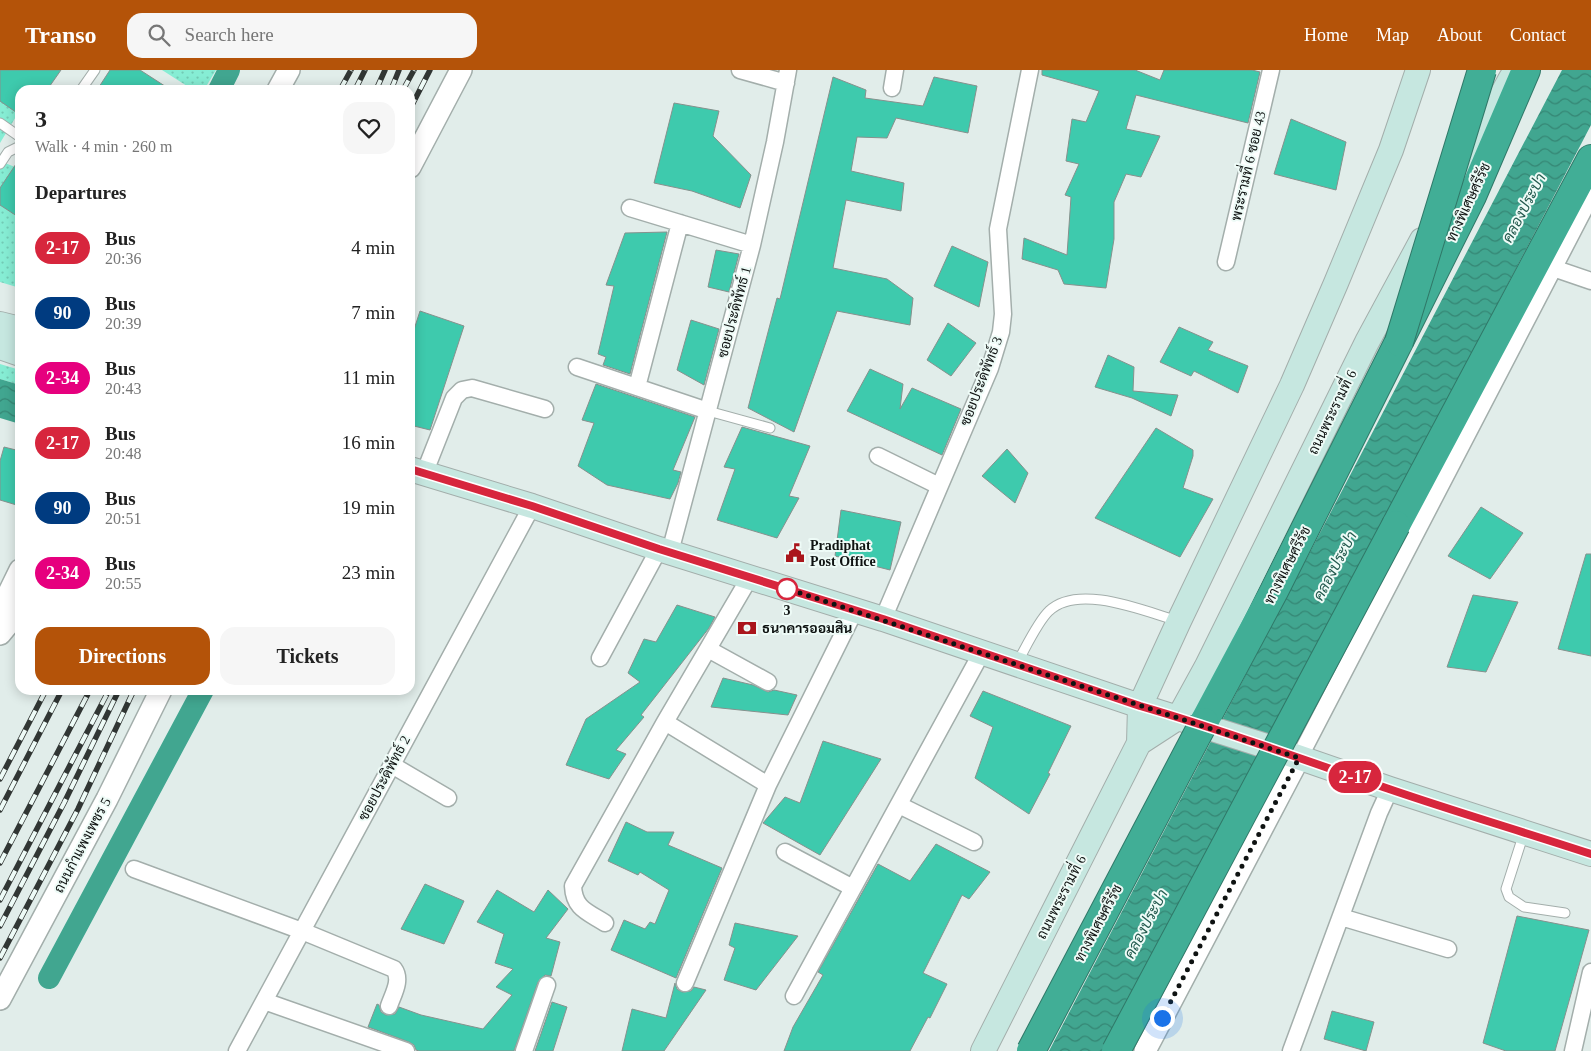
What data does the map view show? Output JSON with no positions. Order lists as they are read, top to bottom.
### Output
{
  "streets": {
    "highway": ["ทางพิเศษศรีรัช"],
    "main road": ["ถนนพระรามที่ 6"],
    "street": [
      "พระรามที่ 6 ซอย 43",
      "ซอยประดิพัทธ์ 1",
      "ซอยประดิพัทธ์ 3",
      "ซอยประดิพัทธ์ 2",
      "ถนนกำแพงเพชร 5"
    ]
  },
  "water": ["คลองประปา"],
  "places": {
    "public building": ["Pradiphat Post Office"],
    "other": ["3"],
    "bank": ["ธนาคารออมสิน"]
  },
  "lines": ["bus line 2-17"],
  "page": {
    "header": "Transo",
    "search": "Search here",
    "nav": [
      "Home",
      "Map",
      "About",
      "Contact"
    ],
    "on_map": "2-17",
    "heading": [
      ["3", "Walk · 4 min · 260 m"],
      "Departures"
    ],
    "list": [
      {
        "mark": "2-17",
        "name": "Bus",
        "note": "20:36",
        "value": "4 min"
      },
      {
        "mark": "90",
        "name": "Bus",
        "note": "20:39",
        "value": "7 min"
      },
      {
        "mark": "2-34",
        "name": "Bus",
        "note": "20:43",
        "value": "11 min"
      },
      {
        "mark": "2-17",
        "name": "Bus",
        "note": "20:48",
        "value": "16 min"
      },
      {
        "mark": "90",
        "name": "Bus",
        "note": "20:51",
        "value": "19 min"
      },
      {
        "mark": "2-34",
        "name": "Bus",
        "note": "20:55",
        "value": "23 min"
      }
    ],
    "buttons": ["Directions", "Tickets"]
  }
}
